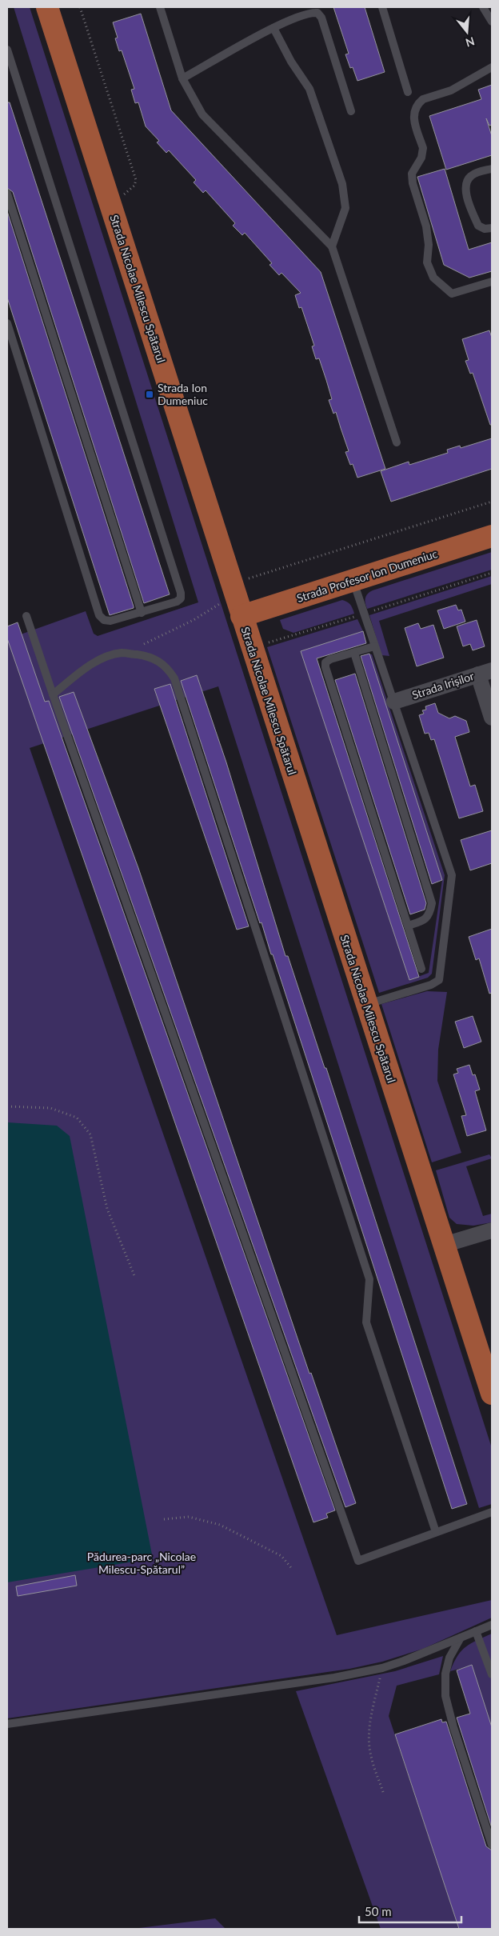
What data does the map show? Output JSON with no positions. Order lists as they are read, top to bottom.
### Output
{
  "streets": {
    "main road": ["Strada Nicolae Milescu Spătarul", "Strada Profesor Ion Dumeniuc"],
    "street": ["Strada Irișilor"]
  },
  "crossings": [
    ["Strada Nicolae Milescu Spătarul", "Strada Profesor Ion Dumeniuc"]
  ],
  "parks": ["Pădurea-parc „Nicolae Milescu-Spătarul”"],
  "places": {
    "transit": ["Strada Ion Dumeniuc"]
  },
  "scale_bar": "50 m",
  "north": "bottom"
}
